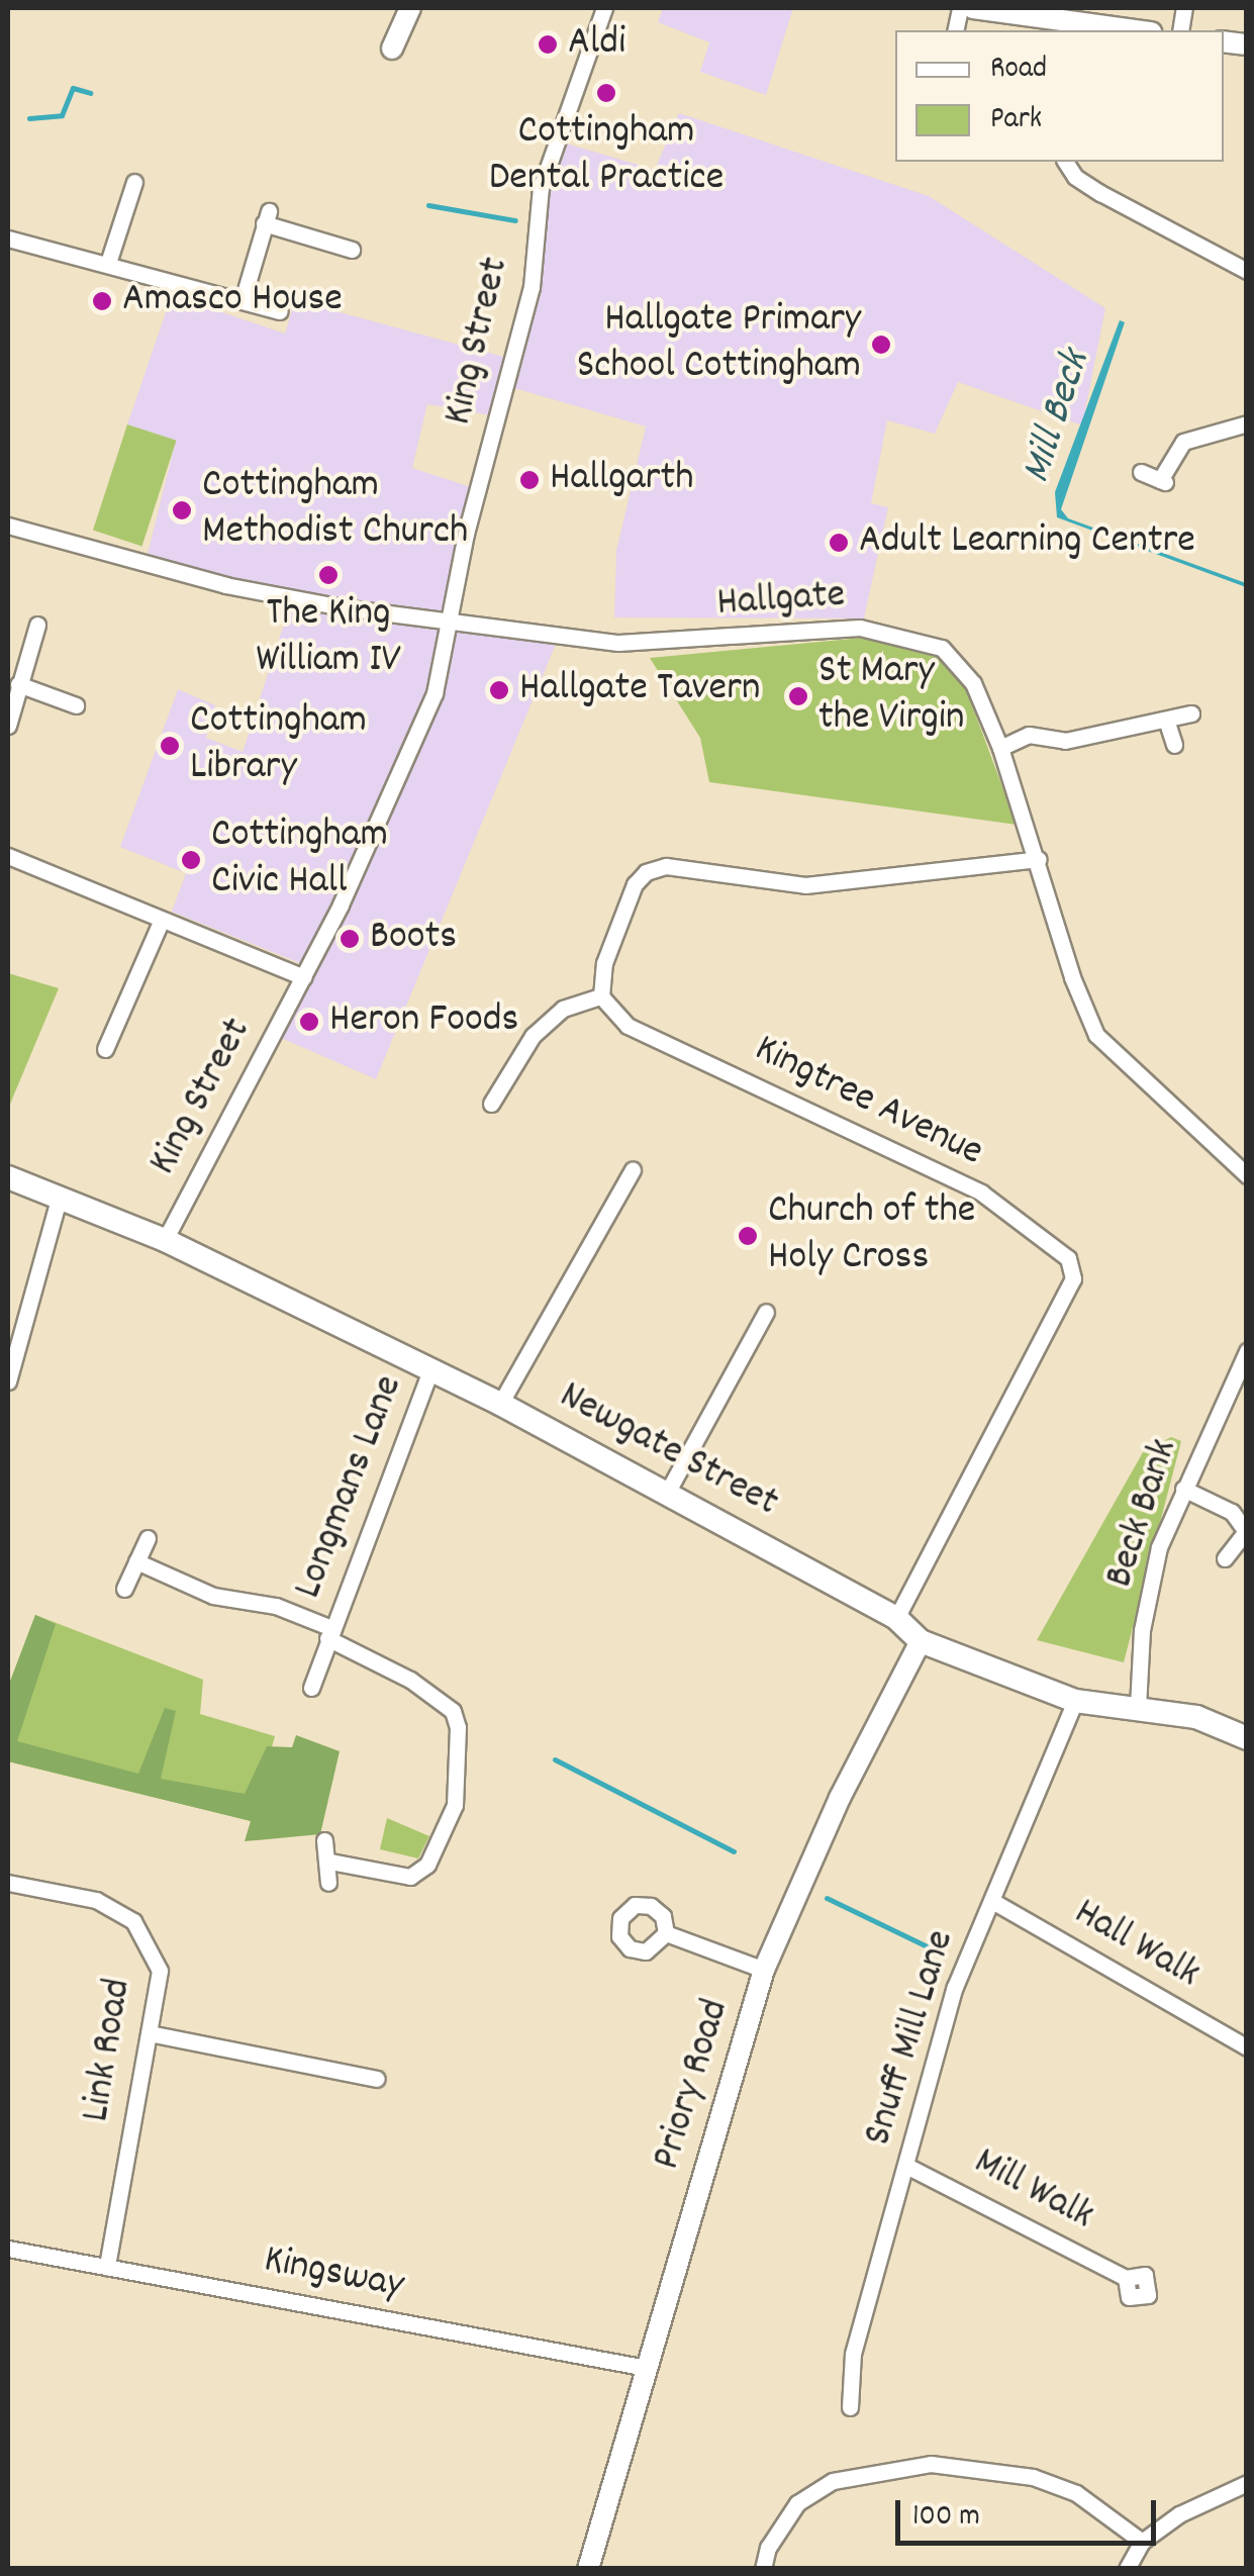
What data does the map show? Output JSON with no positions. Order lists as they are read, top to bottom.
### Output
{
  "streets": {
    "main road": ["Newgate Street"],
    "street": [
      "King Street",
      "Hallgate",
      "Kingtree Avenue",
      "Longmans Lane",
      "Beck Bank",
      "Hall Walk",
      "Snuff Mill Lane",
      "Link Road",
      "Priory Road",
      "Mill Walk",
      "Kingsway"
    ]
  },
  "crossings": [
    ["King Street", "Hallgate"],
    ["King Street", "Newgate Street"],
    ["Kingtree Avenue", "Newgate Street"],
    ["Newgate Street", "Longmans Lane"],
    ["Newgate Street", "Beck Bank"],
    ["Newgate Street", "Snuff Mill Lane"],
    ["Newgate Street", "Priory Road"],
    ["Hall Walk", "Snuff Mill Lane"],
    ["Snuff Mill Lane", "Mill Walk"],
    ["Link Road", "Kingsway"],
    ["Priory Road", "Kingsway"]
  ],
  "water": ["Mill Beck"],
  "places": [
    "Aldi",
    "Cottingham Dental Practice",
    "Amasco House",
    "Hallgate Primary School Cottingham",
    "Hallgarth",
    "Cottingham Methodist Church",
    "Adult Learning Centre",
    "The King William IV",
    "Hallgate Tavern",
    "St Mary the Virgin",
    "Cottingham Library",
    "Cottingham Civic Hall",
    "Boots",
    "Heron Foods",
    "Church of the Holy Cross"
  ],
  "legend": ["Road", "Park"],
  "scale_bar": "100 m"
}
